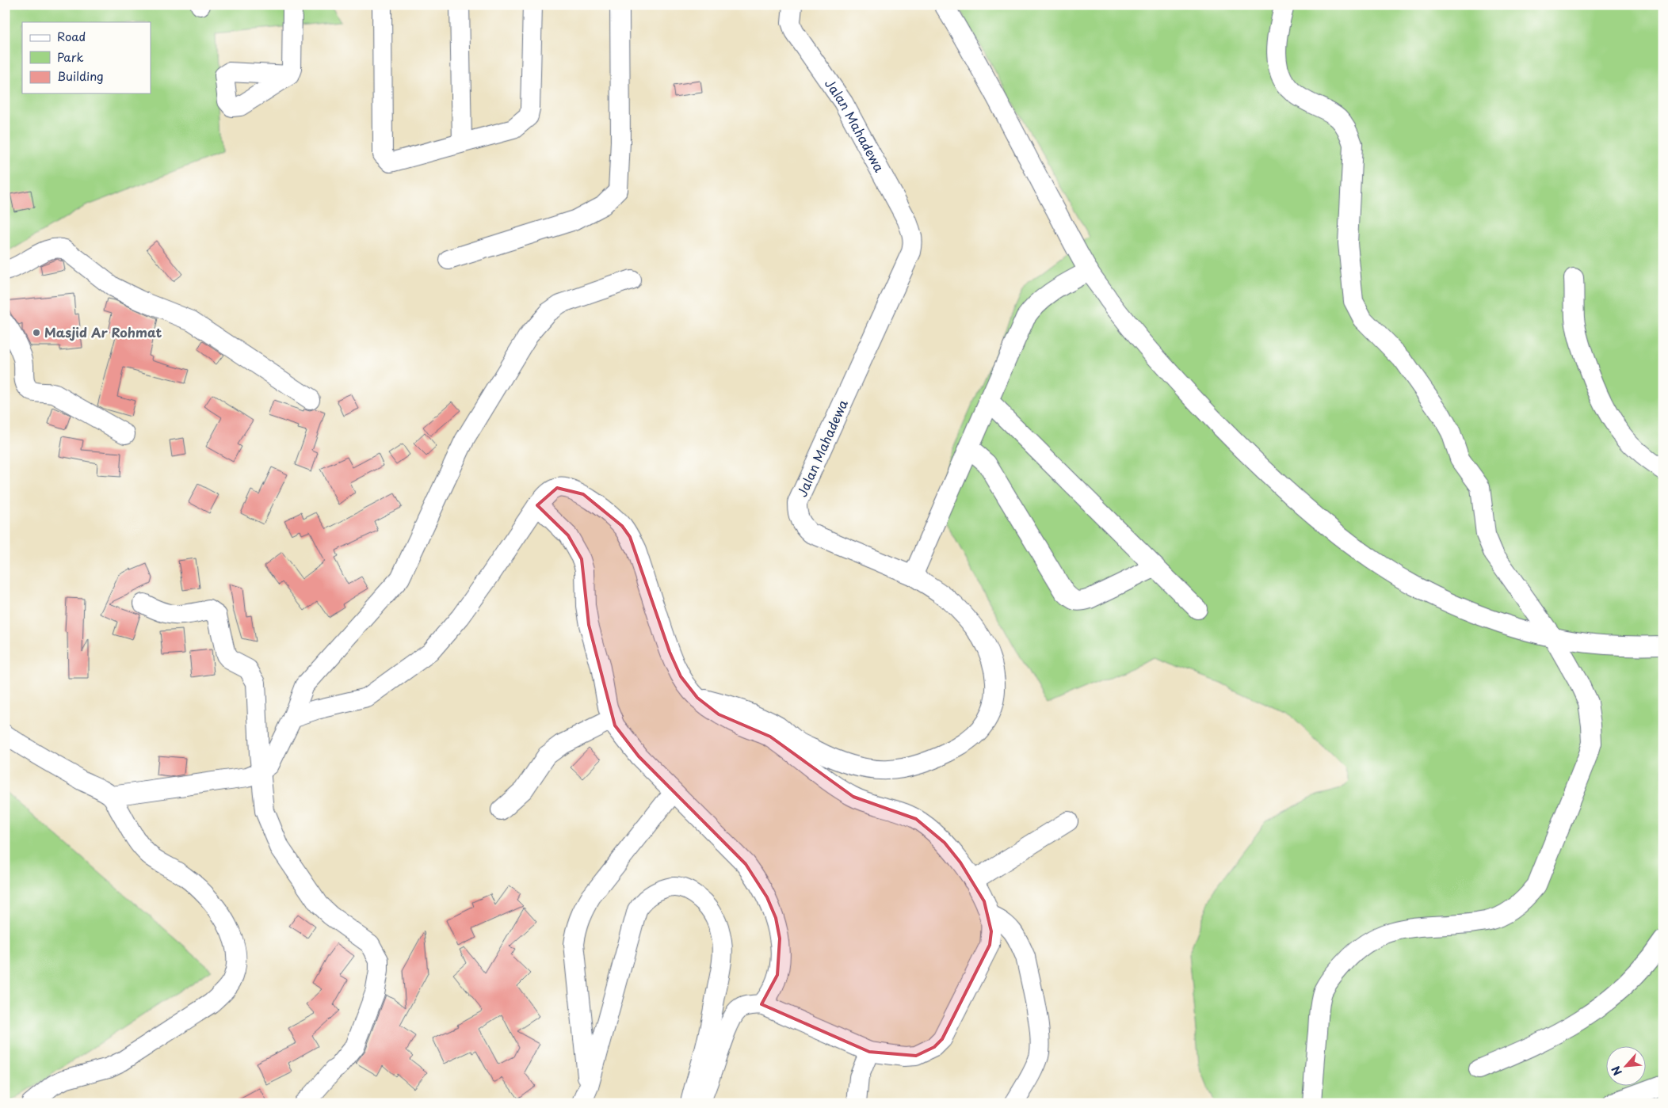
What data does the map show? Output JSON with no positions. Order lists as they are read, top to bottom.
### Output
{
  "streets": {
    "street": ["Jalan Mahadewa"]
  },
  "places": ["Masjid Ar Rohmat"],
  "legend": ["Road", "Park", "Building"],
  "north": "bottom left"
}
